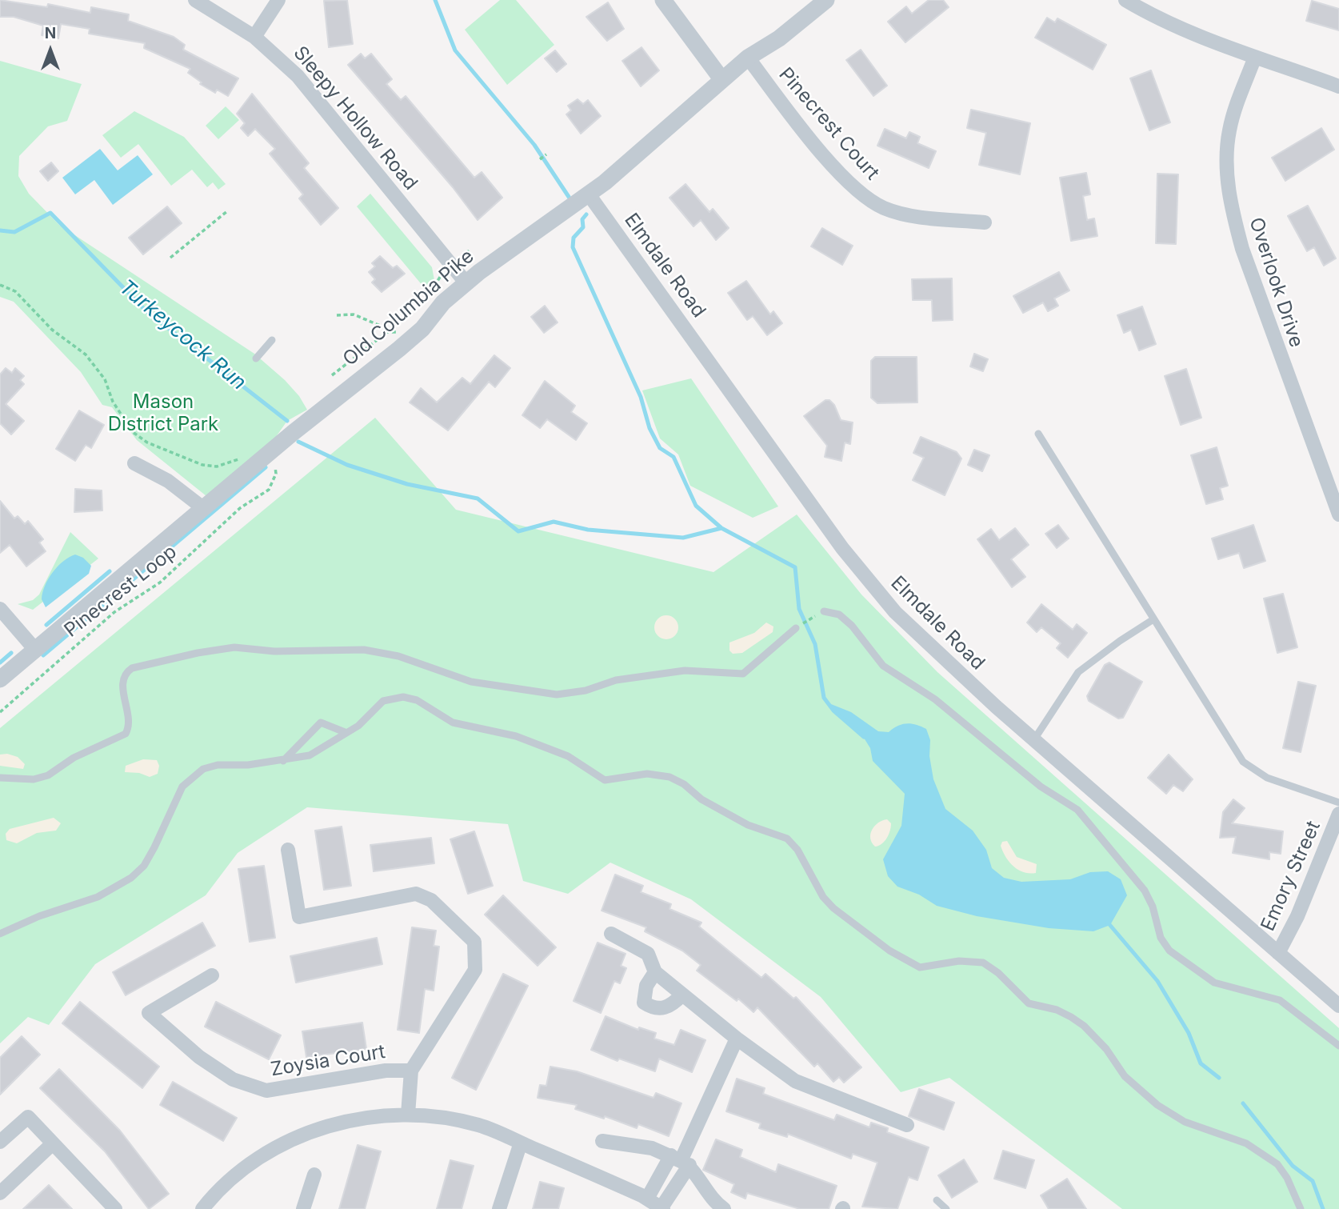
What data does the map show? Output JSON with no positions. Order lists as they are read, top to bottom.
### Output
{
  "streets": {
    "street": [
      "Sleepy Hollow Road",
      "Pinecrest Court",
      "Elmdale Road",
      "Overlook Drive",
      "Old Columbia Pike",
      "Emory Street",
      "Zoysia Court"
    ],
    "path": ["Pinecrest Loop"]
  },
  "crossings": [
    ["Sleepy Hollow Road", "Old Columbia Pike"],
    ["Pinecrest Court", "Old Columbia Pike"],
    ["Elmdale Road", "Old Columbia Pike"],
    ["Elmdale Road", "Emory Street"],
    ["Old Columbia Pike", "Pinecrest Loop"]
  ],
  "water": ["Turkeycock Run"],
  "parks": ["Mason District Park"],
  "north": "top"
}
